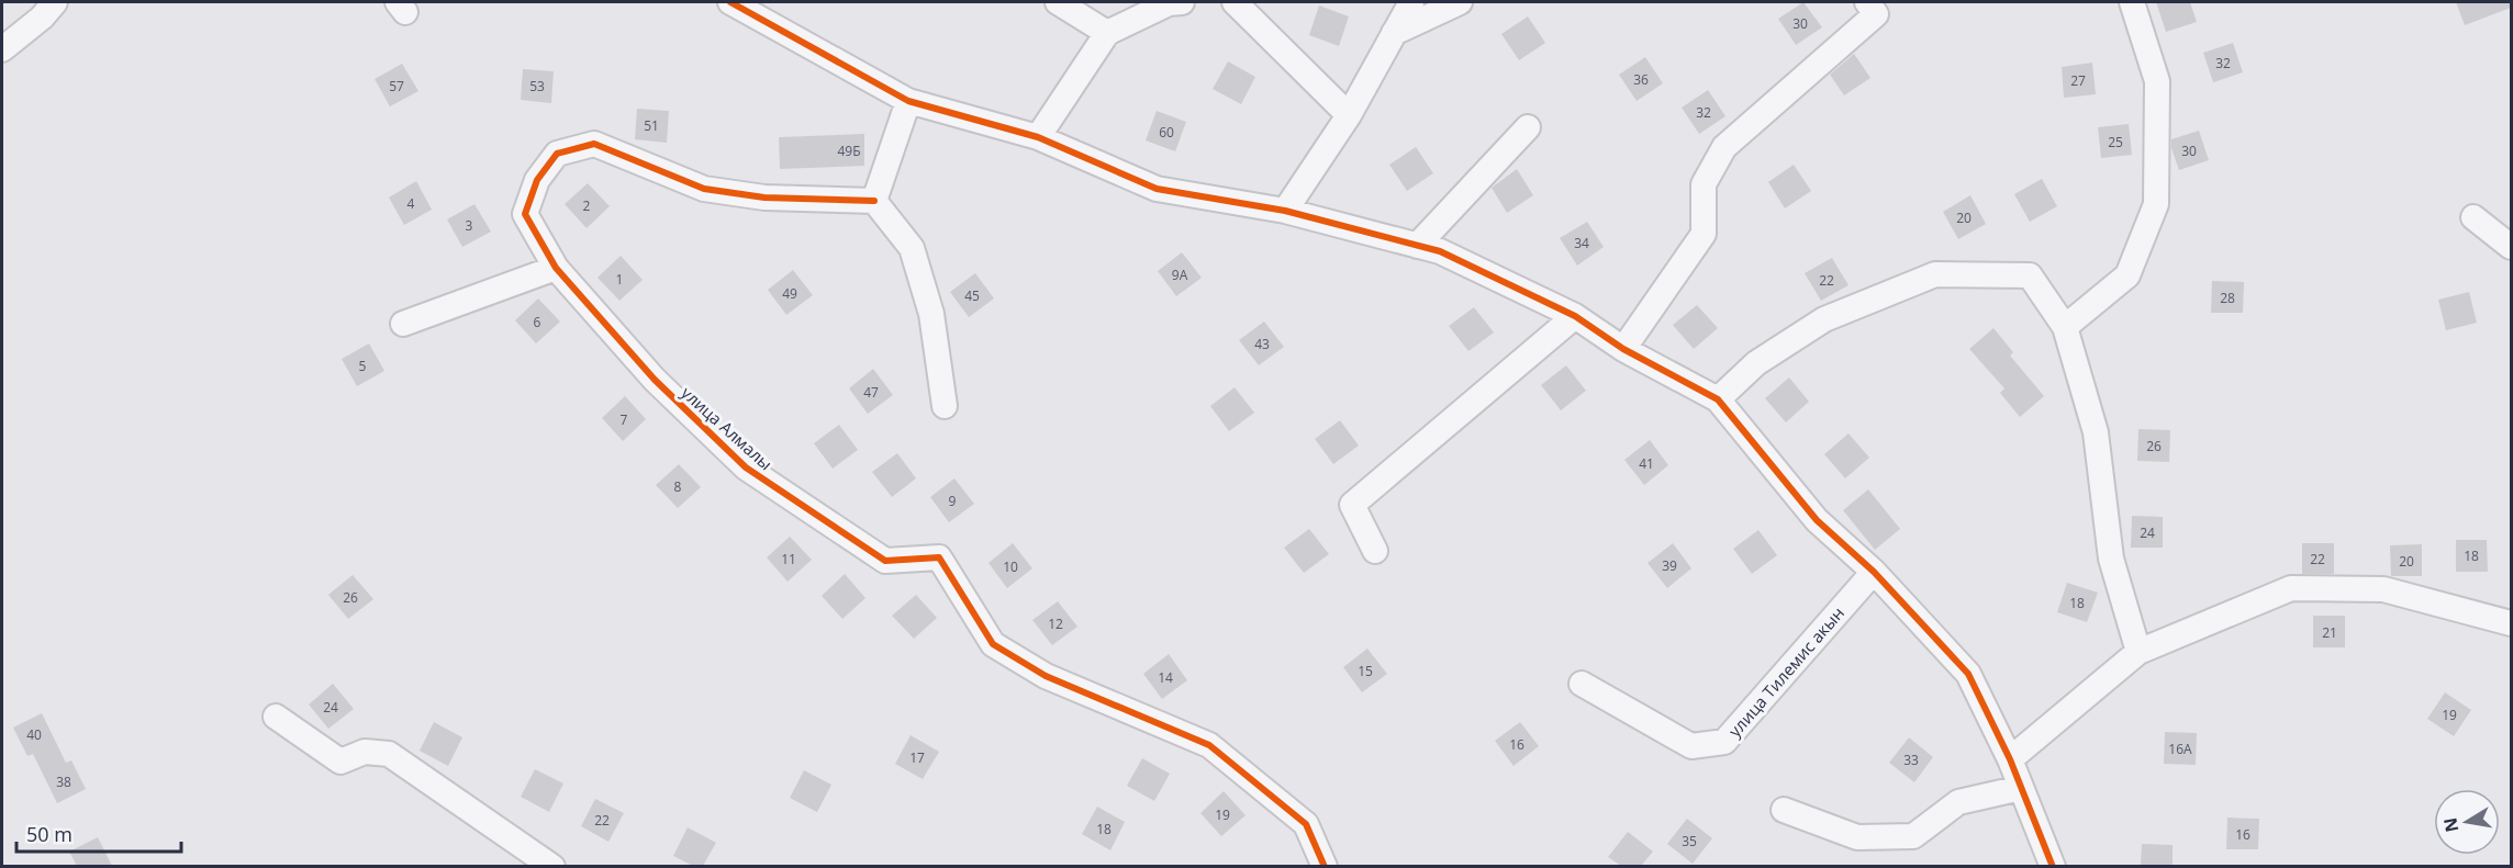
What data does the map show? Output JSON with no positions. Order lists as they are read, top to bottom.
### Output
{
  "streets": {
    "street": ["улица Алмалы", "улица Тилемис акын"]
  },
  "house_numbers": [
    "30",
    "32",
    "36",
    "27",
    "57",
    "53",
    "32",
    "51",
    "60",
    "25",
    "49Б",
    "30",
    "4",
    "2",
    "20",
    "3",
    "34",
    "9А",
    "1",
    "22",
    "49",
    "45",
    "28",
    "6",
    "43",
    "5",
    "47",
    "7",
    "26",
    "41",
    "8",
    "9",
    "24",
    "18",
    "11",
    "22",
    "20",
    "39",
    "10",
    "26",
    "18",
    "12",
    "21",
    "15",
    "14",
    "24",
    "19",
    "40",
    "16",
    "16А",
    "17",
    "33",
    "38",
    "19",
    "22",
    "18",
    "16",
    "35"
  ],
  "scale_bar": "50 m",
  "north": "left"
}
